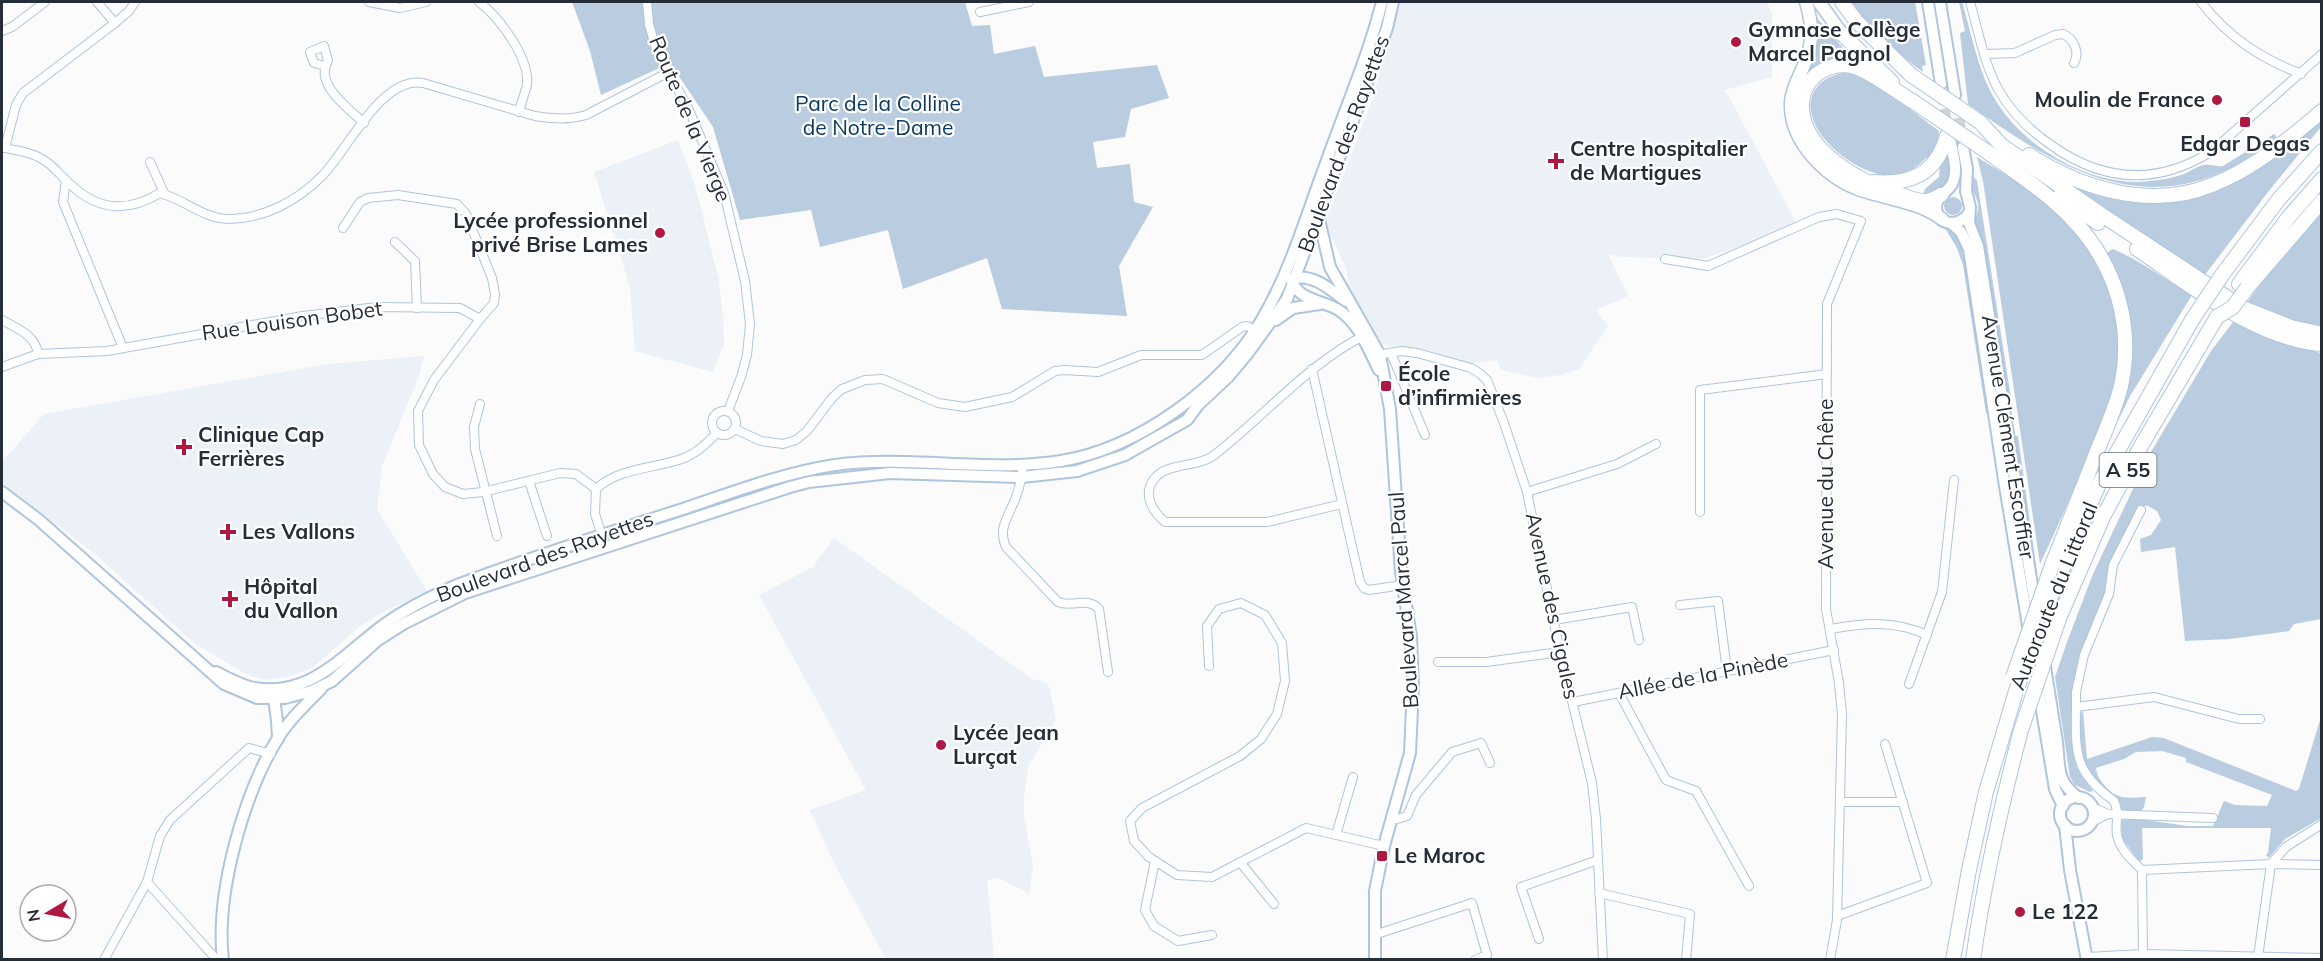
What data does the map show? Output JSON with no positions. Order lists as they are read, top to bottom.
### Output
{
  "streets": {
    "highway": ["A 55", "Autoroute du Littoral"],
    "main road": ["Boulevard des Rayettes", "Avenue Clément Escoffier", "Boulevard Marcel Paul"],
    "street": [
      "Route de la Vierge",
      "Rue Louison Bobet",
      "Avenue du Chêne",
      "Avenue des Cigales",
      "Allée de la Pinède"
    ]
  },
  "crossings": [
    ["Boulevard des Rayettes", "Boulevard Marcel Paul"],
    ["Avenue du Chêne", "Allée de la Pinède"],
    ["Boulevard Marcel Paul", "Avenue des Cigales"],
    ["Avenue des Cigales", "Allée de la Pinède"]
  ],
  "parks": ["Parc de la Colline de Notre-Dame"],
  "places": {
    "other": [
      "Gymnase Collège Marcel Pagnol",
      "Moulin de France",
      "Lycée professionnel privé Brise Lames",
      "Lycée Jean Lurçat",
      "Le 122"
    ],
    "transit": ["Edgar Degas", "École d’infirmières", "Le Maroc"],
    "health": [
      "Centre hospitalier de Martigues",
      "Clinique Cap Ferrières",
      "Les Vallons",
      "Hôpital du Vallon"
    ]
  },
  "north": "left"
}
